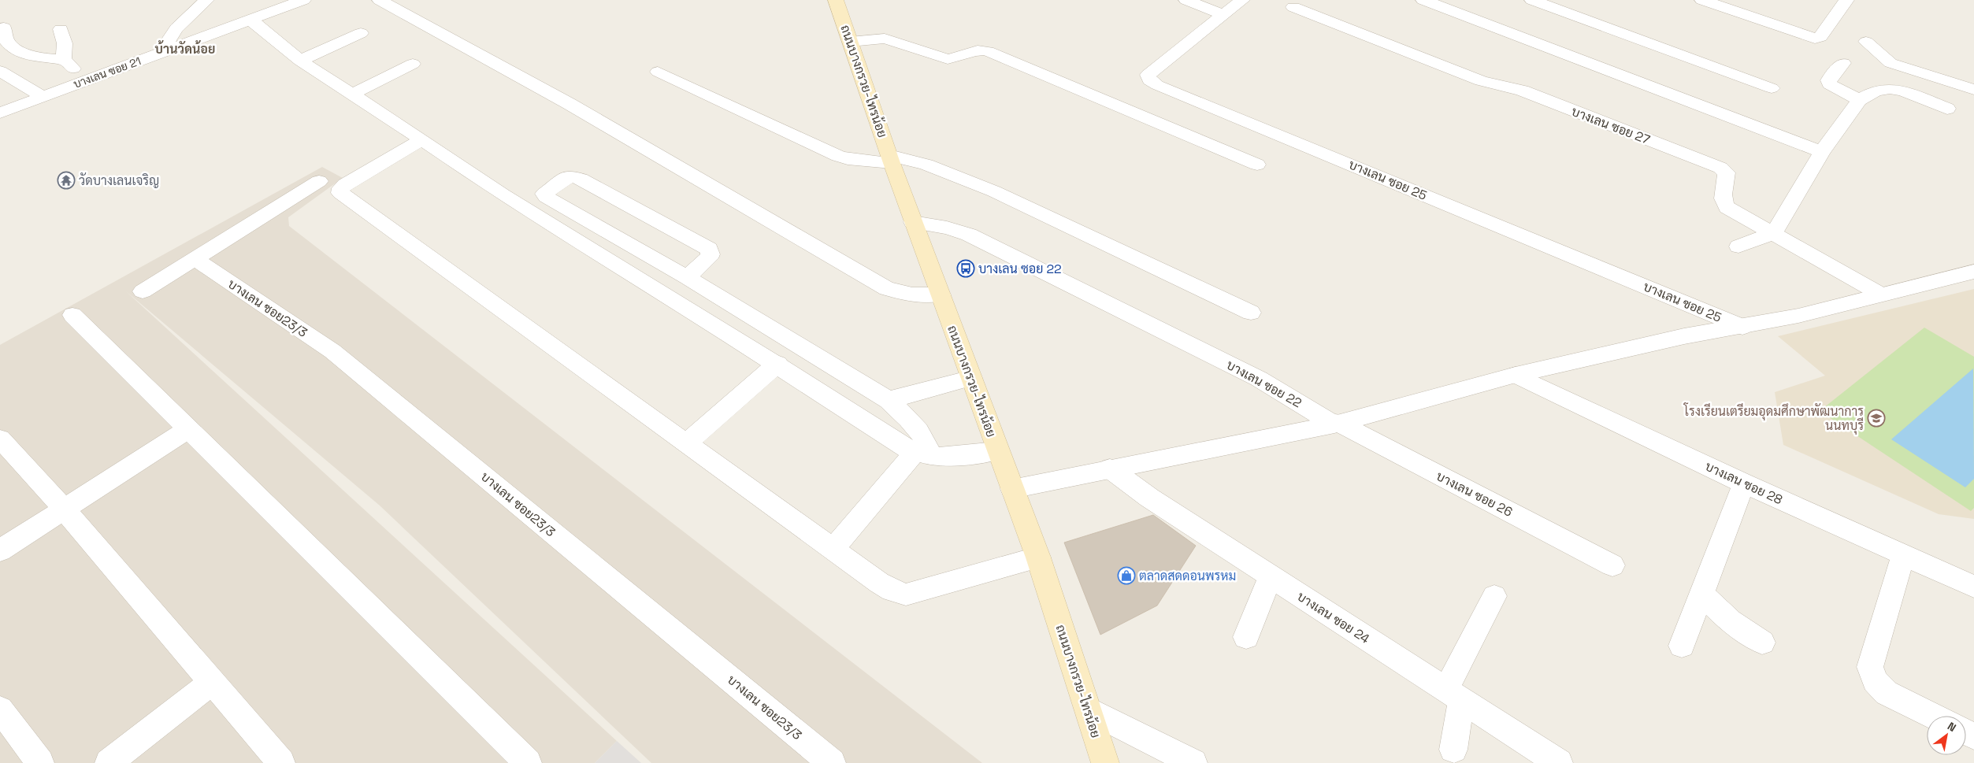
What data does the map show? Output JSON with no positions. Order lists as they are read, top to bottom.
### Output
{
  "streets": {
    "main road": ["ถนนบางกรวย-ไทรน้อย"],
    "street": [
      "บางเลน ซอย 21",
      "บางเลน ซอย 27",
      "บางเลน ซอย 25",
      "บางเลน ซอย23/3",
      "บางเลน ซอย 22",
      "บางเลน ซอย 28",
      "บางเลน ซอย 26",
      "บางเลน ซอย 24"
    ]
  },
  "crossings": [
    ["ถนนบางกรวย-ไทรน้อย", "บางเลน ซอย 22"],
    ["บางเลน ซอย 22", "บางเลน ซอย 26"]
  ],
  "districts": ["บ้านวัดน้อย"],
  "places": {
    "temple": ["วัดบางเลนเจริญ"],
    "bus stop": ["บางเลน ซอย 22"],
    "school or university": ["โรงเรียนเตรียมอุดมศึกษาพัฒนาการ นนทบุรี"],
    "shop": ["ตลาดสดดอนพรหม"]
  },
  "north": "top right"
}
